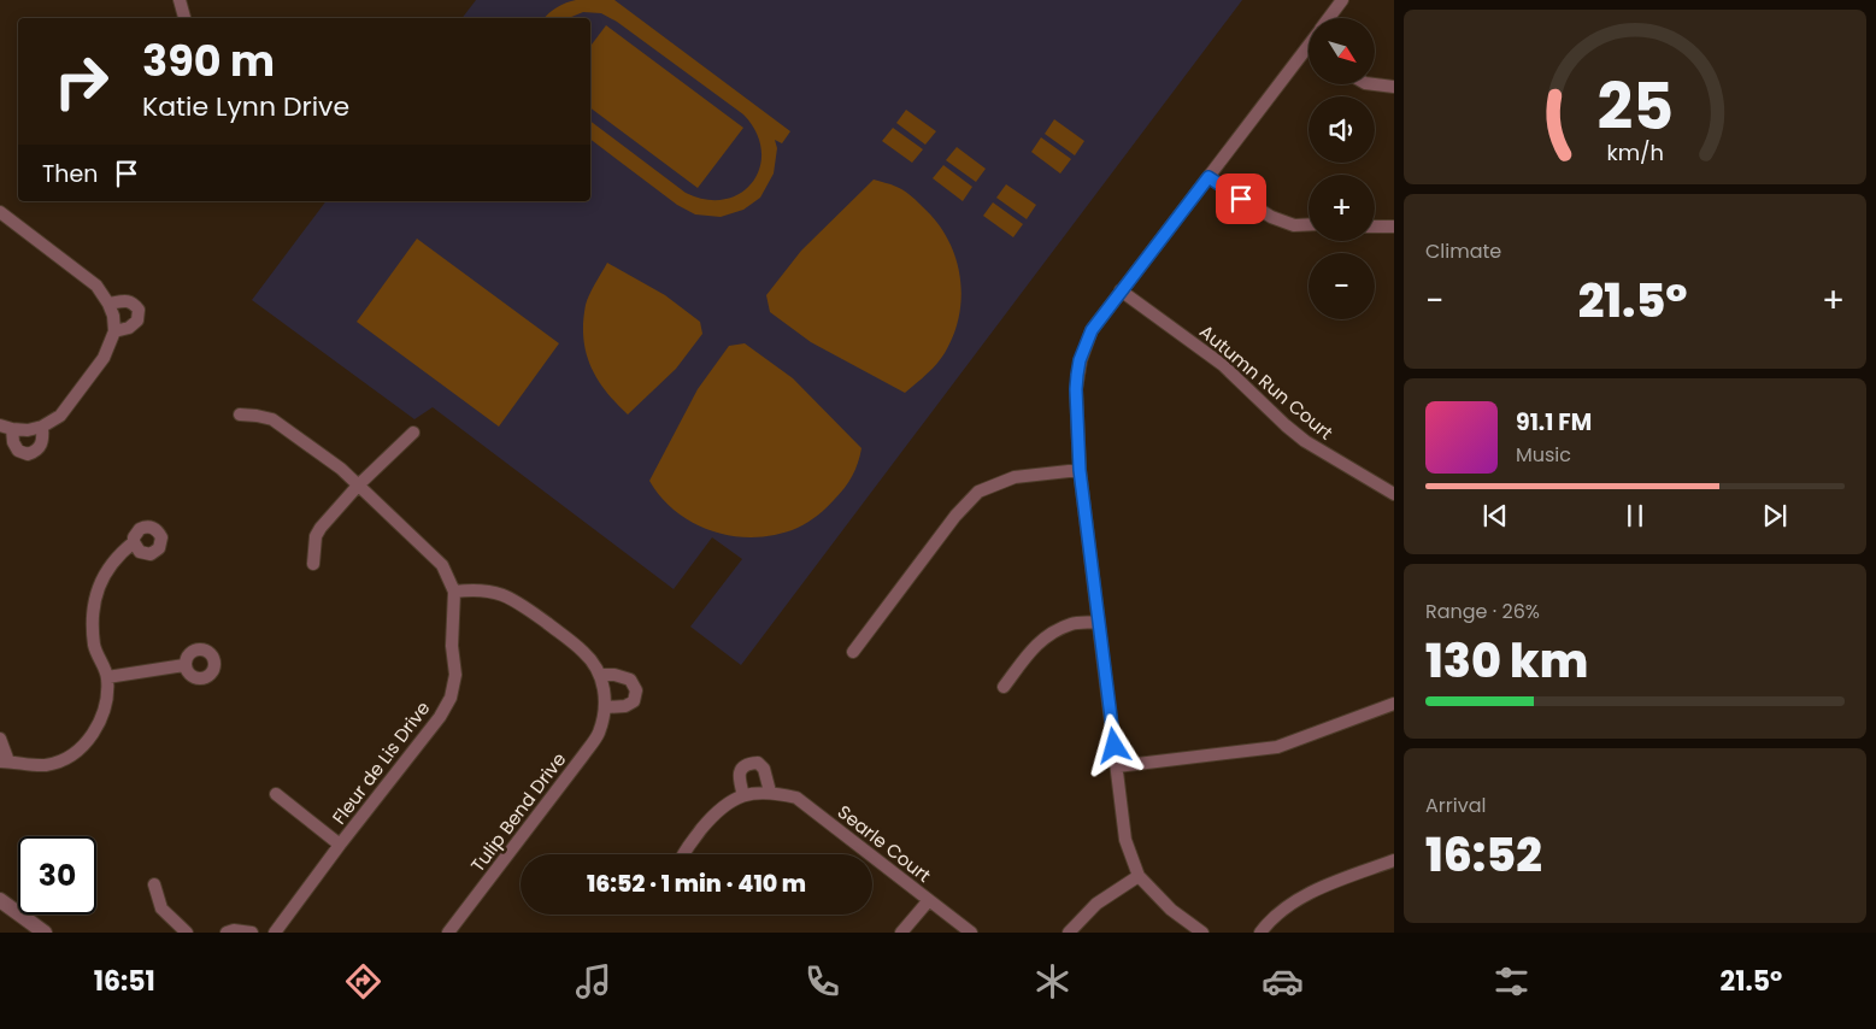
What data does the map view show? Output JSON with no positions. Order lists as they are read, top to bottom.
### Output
{
  "streets": {
    "street": [
      "Autumn Run Court",
      "Fleur de Lis Drive",
      "Tulip Bend Drive",
      "Searle Court"
    ]
  },
  "crossings": [
    ["Fleur de Lis Drive", "Tulip Bend Drive"]
  ],
  "north": "bottom right",
  "page": {
    "map_buttons": ["+", "−"],
    "turn": ["390 m", "Katie Lynn Drive"],
    "then": "Then",
    "tile": [
      "Climate",
      ["Range · 26%", "130 km"],
      ["Arrival", "16:52"]
    ],
    "heat": ["−", "21.5°", "+"],
    "song": ["91.1 FM", "Music"],
    "limit": "30",
    "trip": "16:52 · 1 min · 410 m",
    "tabs": ["16:51", "21.5°"],
    "gauge": ["25", "km/h"]
  }
}
